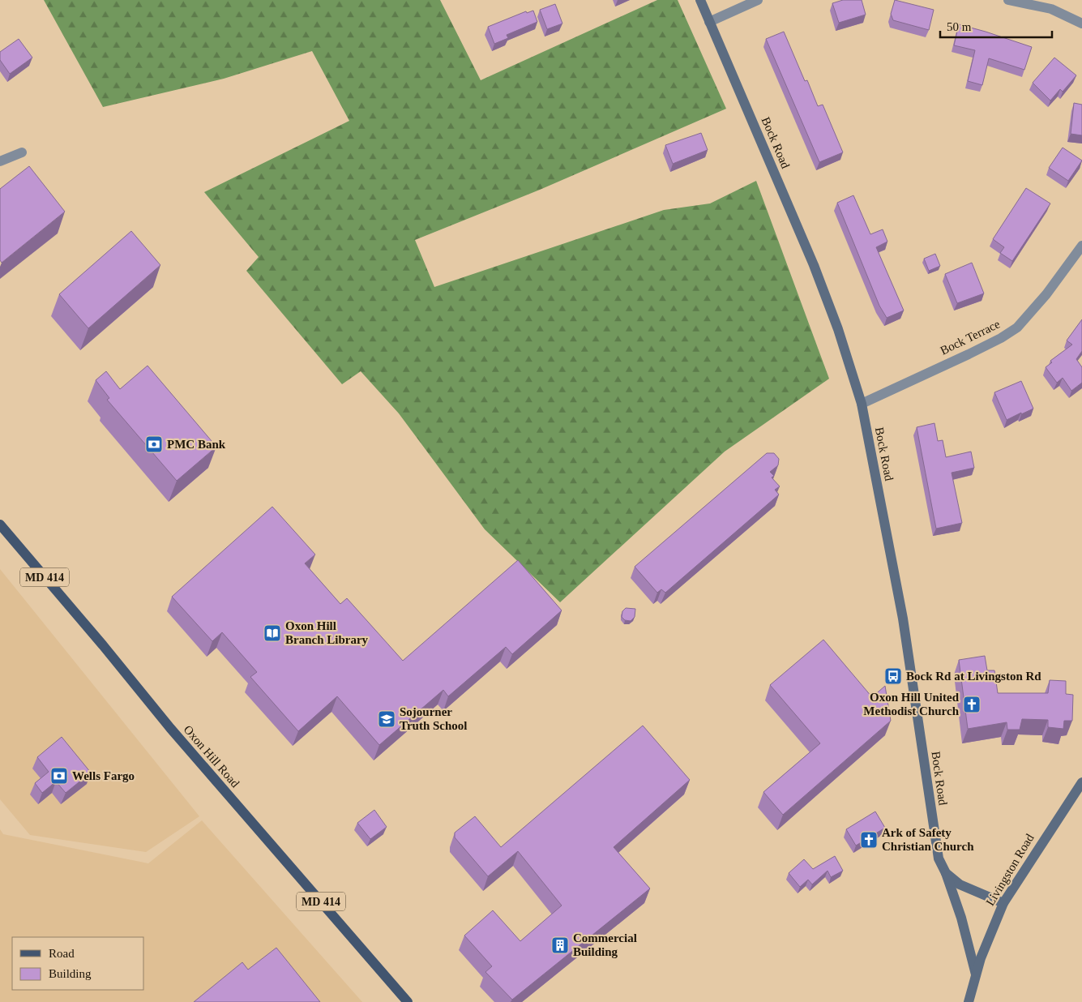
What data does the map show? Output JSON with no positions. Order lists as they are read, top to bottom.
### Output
{
  "streets": {
    "main road": [
      "Bock Road",
      "MD 414",
      "Oxon Hill Road",
      "Livingston Road"
    ],
    "street": ["Bock Terrace"]
  },
  "crossings": [
    ["Bock Road", "Bock Terrace"],
    ["Bock Road", "Livingston Road"]
  ],
  "places": {
    "bank": ["PMC Bank", "Wells Fargo"],
    "library": ["Oxon Hill Branch Library"],
    "bus stop": ["Bock Rd at Livingston Rd"],
    "church": ["Oxon Hill United Methodist Church", "Ark of Safety Christian Church"],
    "school or university": ["Sojourner Truth School"],
    "building": ["Commercial Building"]
  },
  "legend": ["Road", "Building"],
  "scale_bar": "50 m"
}
